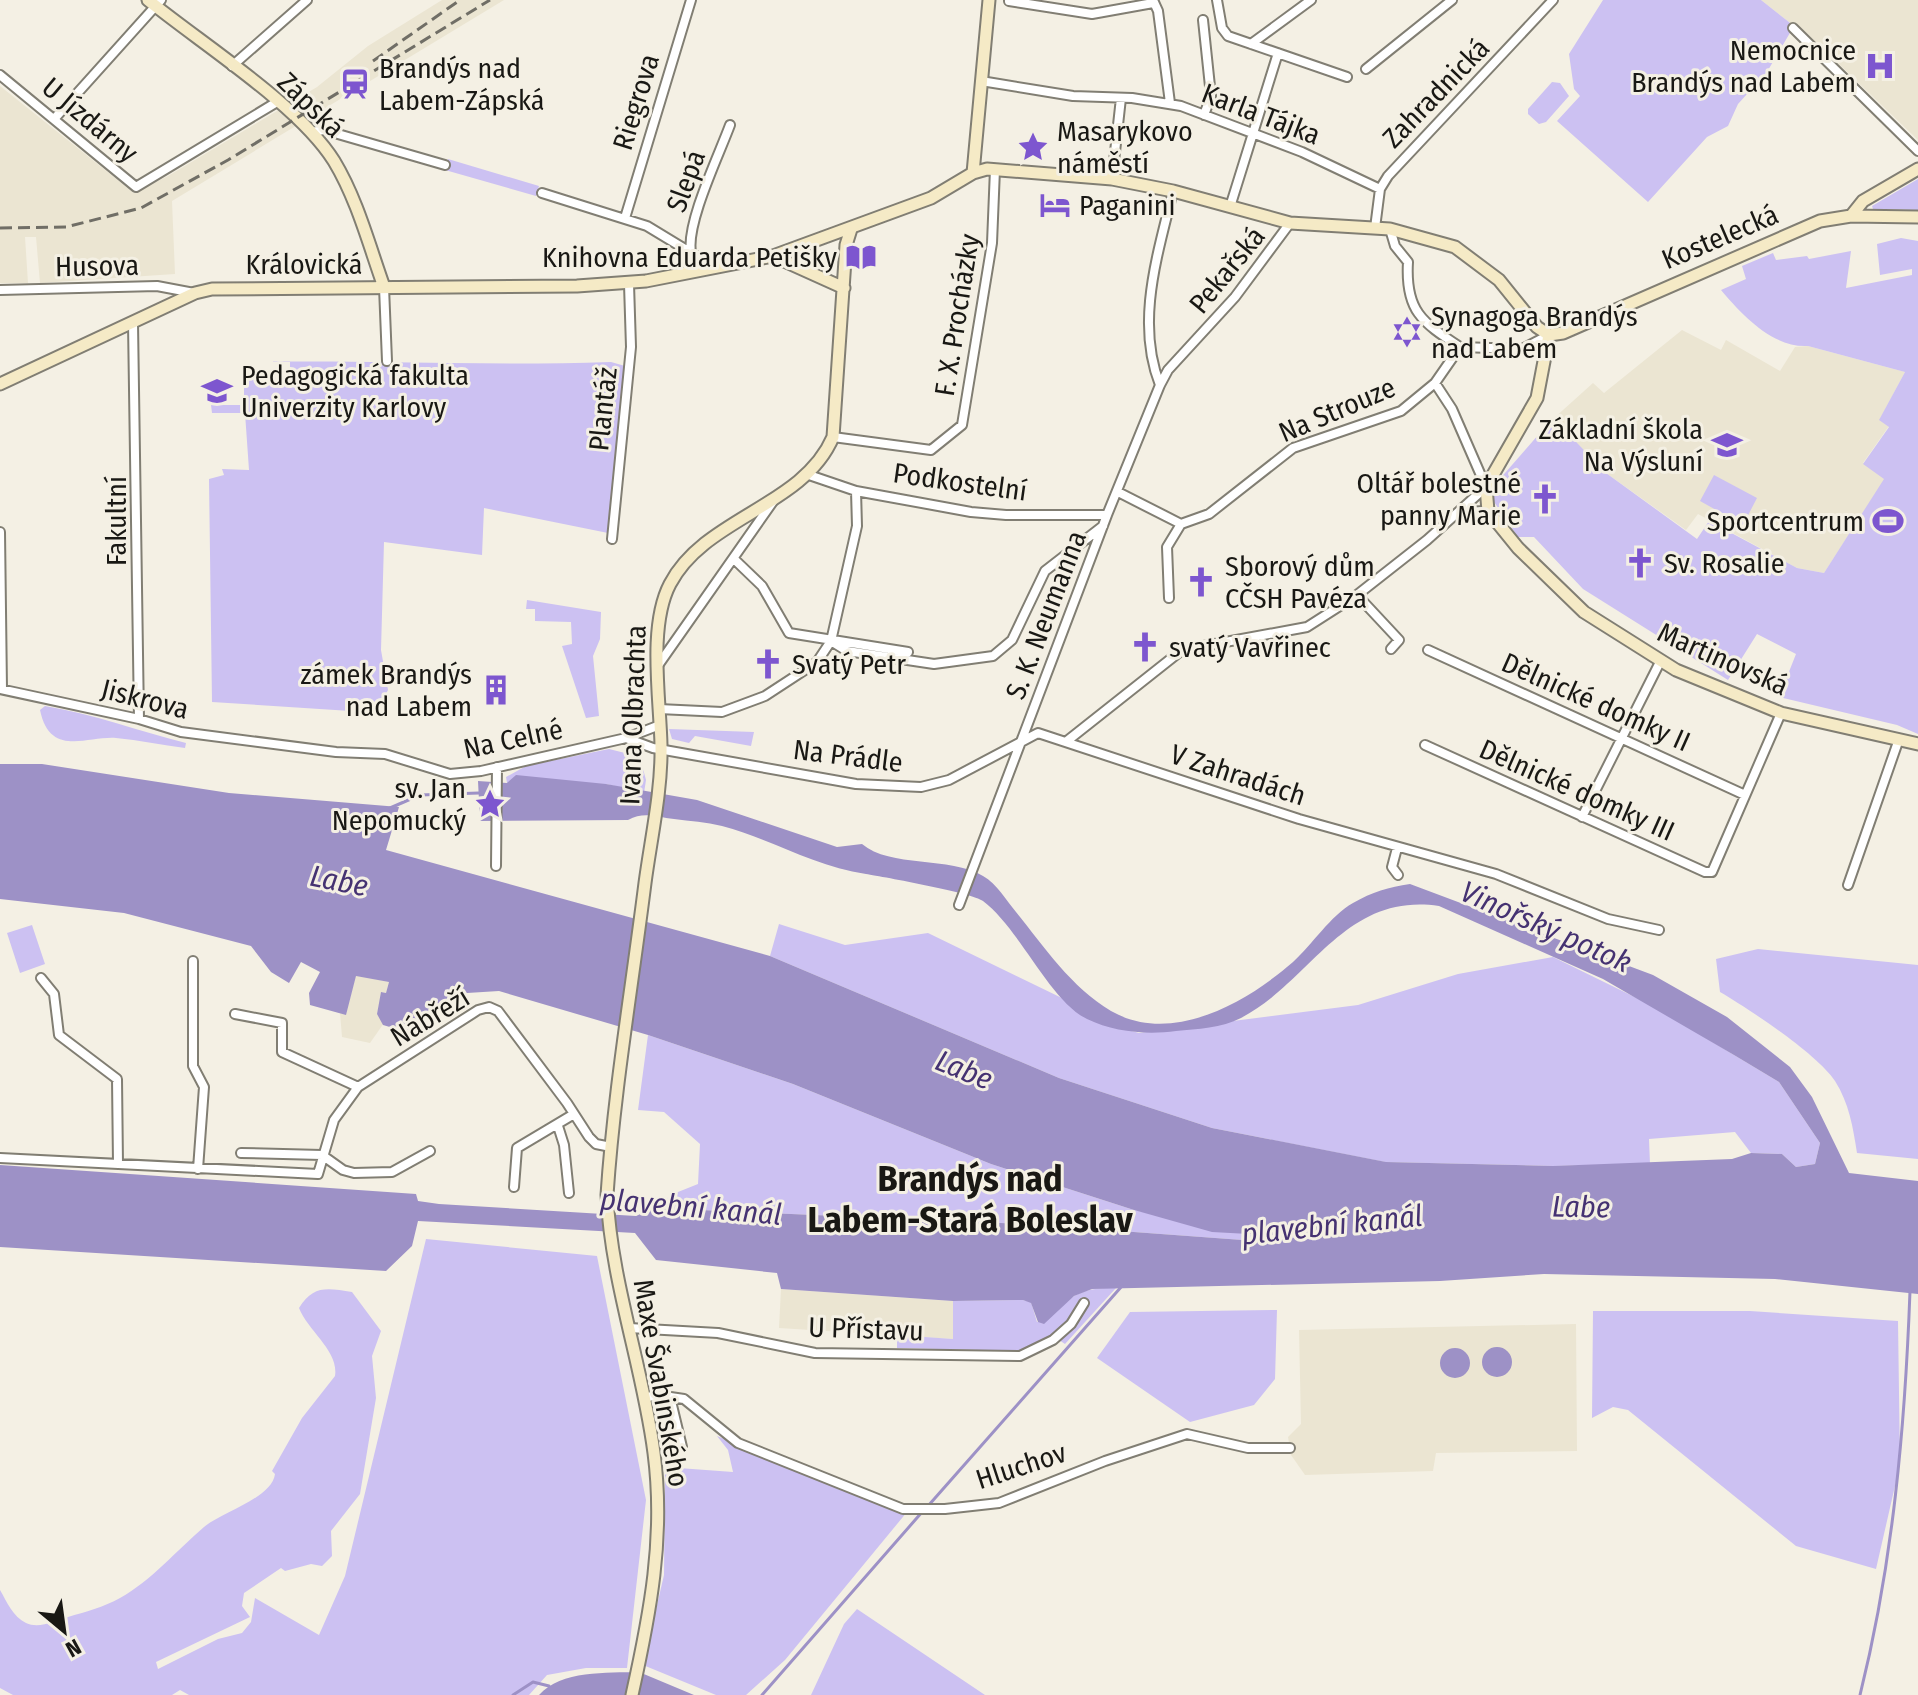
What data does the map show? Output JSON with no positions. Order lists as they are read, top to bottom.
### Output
{
  "streets": {
    "main road": [
      "Zápská",
      "Kostelecká",
      "Královická",
      "Martinovská",
      "Ivana Olbrachta",
      "Maxe Švabinského"
    ],
    "street": [
      "Zahradnická",
      "Riegrova",
      "Karla Tájka",
      "U Jízdárny",
      "Slepá",
      "Husova",
      "Pekařská",
      "F. X. Procházky",
      "Plantáž",
      "Na Strouze",
      "Podkostelní",
      "Fakultní",
      "S. K. Neumanna",
      "Jiskrova",
      "Dělnické domky II",
      "Na Celné",
      "Na Prádle",
      "V Zahradách",
      "Dělnické domky III",
      "Nábřeží",
      "U Přístavu",
      "Hluchov"
    ]
  },
  "crossings": [
    ["Zahradnická", "Karla Tájka"],
    ["Zápská", "U Jízdárny"],
    ["Zápská", "Královická"],
    ["Královická", "Husova"],
    ["Královická", "Plantáž"],
    ["Královická", "Fakultní"],
    ["Královická", "Ivana Olbrachta"],
    ["Pekařská", "S. K. Neumanna"],
    ["F. X. Procházky", "Ivana Olbrachta"],
    ["Podkostelní", "S. K. Neumanna"],
    ["Podkostelní", "Ivana Olbrachta"],
    ["Fakultní", "Jiskrova"],
    ["S. K. Neumanna", "Na Prádle"],
    ["S. K. Neumanna", "V Zahradách"],
    ["Jiskrova", "Na Celné"],
    ["Dělnické domky II", "Dělnické domky III"],
    ["Ivana Olbrachta", "Na Celné"],
    ["Ivana Olbrachta", "Na Prádle"],
    ["Ivana Olbrachta", "Maxe Švabinského"],
    ["Na Celné", "Na Prádle"],
    ["Na Prádle", "V Zahradách"],
    ["Nábřeží", "Maxe Švabinského"],
    ["U Přístavu", "Maxe Švabinského"],
    ["Maxe Švabinského", "Hluchov"]
  ],
  "districts": ["Brandýs nad Labem-Stará Boleslav"],
  "water": ["Labe", "Vinořský potok", "plavební kanál"],
  "places": {
    "hospital": ["Nemocnice Brandýs nad Labem"],
    "station": ["Brandýs nad Labem-Zápská"],
    "place": ["Masarykovo náměstí", "sv. Jan Nepomucký"],
    "hotel": ["Paganini"],
    "library": ["Knihovna Eduarda Petišky"],
    "synagogue": ["Synagoga Brandýs nad Labem"],
    "school or university": ["Pedagogická fakulta Univerzity Karlovy", "Základní škola Na Výsluní"],
    "church": [
      "Oltář bolestné panny Marie",
      "Sv. Rosalie",
      "Sborový dům CČSH Pavéza",
      "svatý Vavřinec",
      "Svatý Petr"
    ],
    "sports": ["Sportcentrum"],
    "building": ["zámek Brandýs nad Labem"]
  },
  "north": "bottom right"
}
